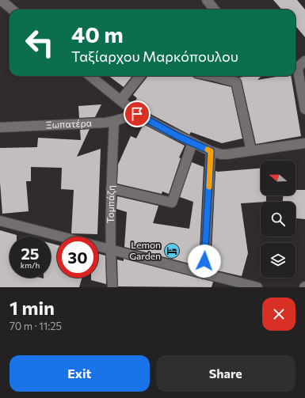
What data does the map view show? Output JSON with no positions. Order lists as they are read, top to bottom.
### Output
{
  "streets": {
    "street": ["Ξωπατέρα", "Τομπάζη"]
  },
  "crossings": [
    ["Ξωπατέρα", "Τομπάζη"]
  ],
  "places": {
    "hotel": ["Lemon Garden"]
  },
  "north": "left",
  "page": {
    "turn": ["40 m", "Ταξίαρχου Μαρκόπουλου"],
    "speed": "25 km/h",
    "limit": "30",
    "heading": ["1 min", "70 m · 11:25"],
    "buttons": ["Exit", "Share"]
  }
}
